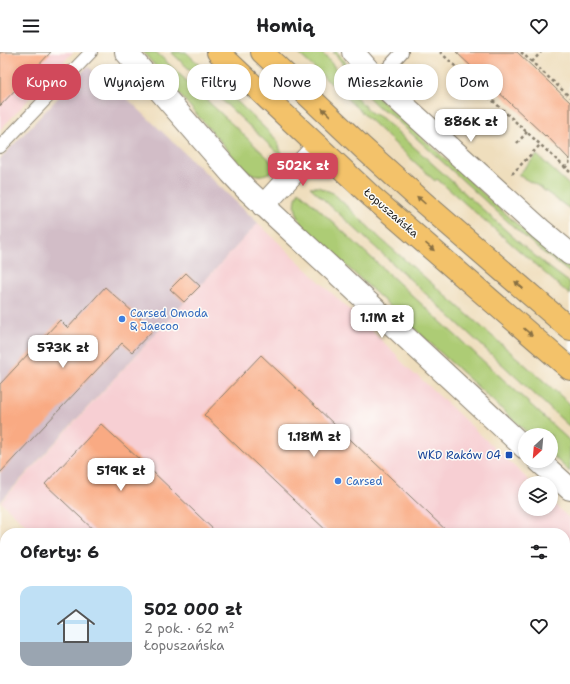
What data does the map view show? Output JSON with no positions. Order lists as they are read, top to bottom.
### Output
{
  "streets": {
    "main road": ["Łopuszańska"]
  },
  "places": {
    "other": ["Carsed Omoda & Jaecoo", "Carsed"],
    "transit": ["WKD Raków 04"]
  },
  "north": "bottom left",
  "page": {
    "header": "Homiq",
    "chip": [
      "Kupno",
      "Wynajem",
      "Filtry",
      "Nowe",
      "Mieszkanie",
      "Dom"
    ],
    "price": [
      "886K zł",
      "502K zł",
      "1.1M zł",
      "573K zł",
      "1.18M zł",
      "519K zł"
    ],
    "heading": "Oferty: 6",
    "list": [
      {
        "name": "502 000 zł",
        "note": "2 pok. · 62 m² · Łopuszańska"
      }
    ]
  }
}
